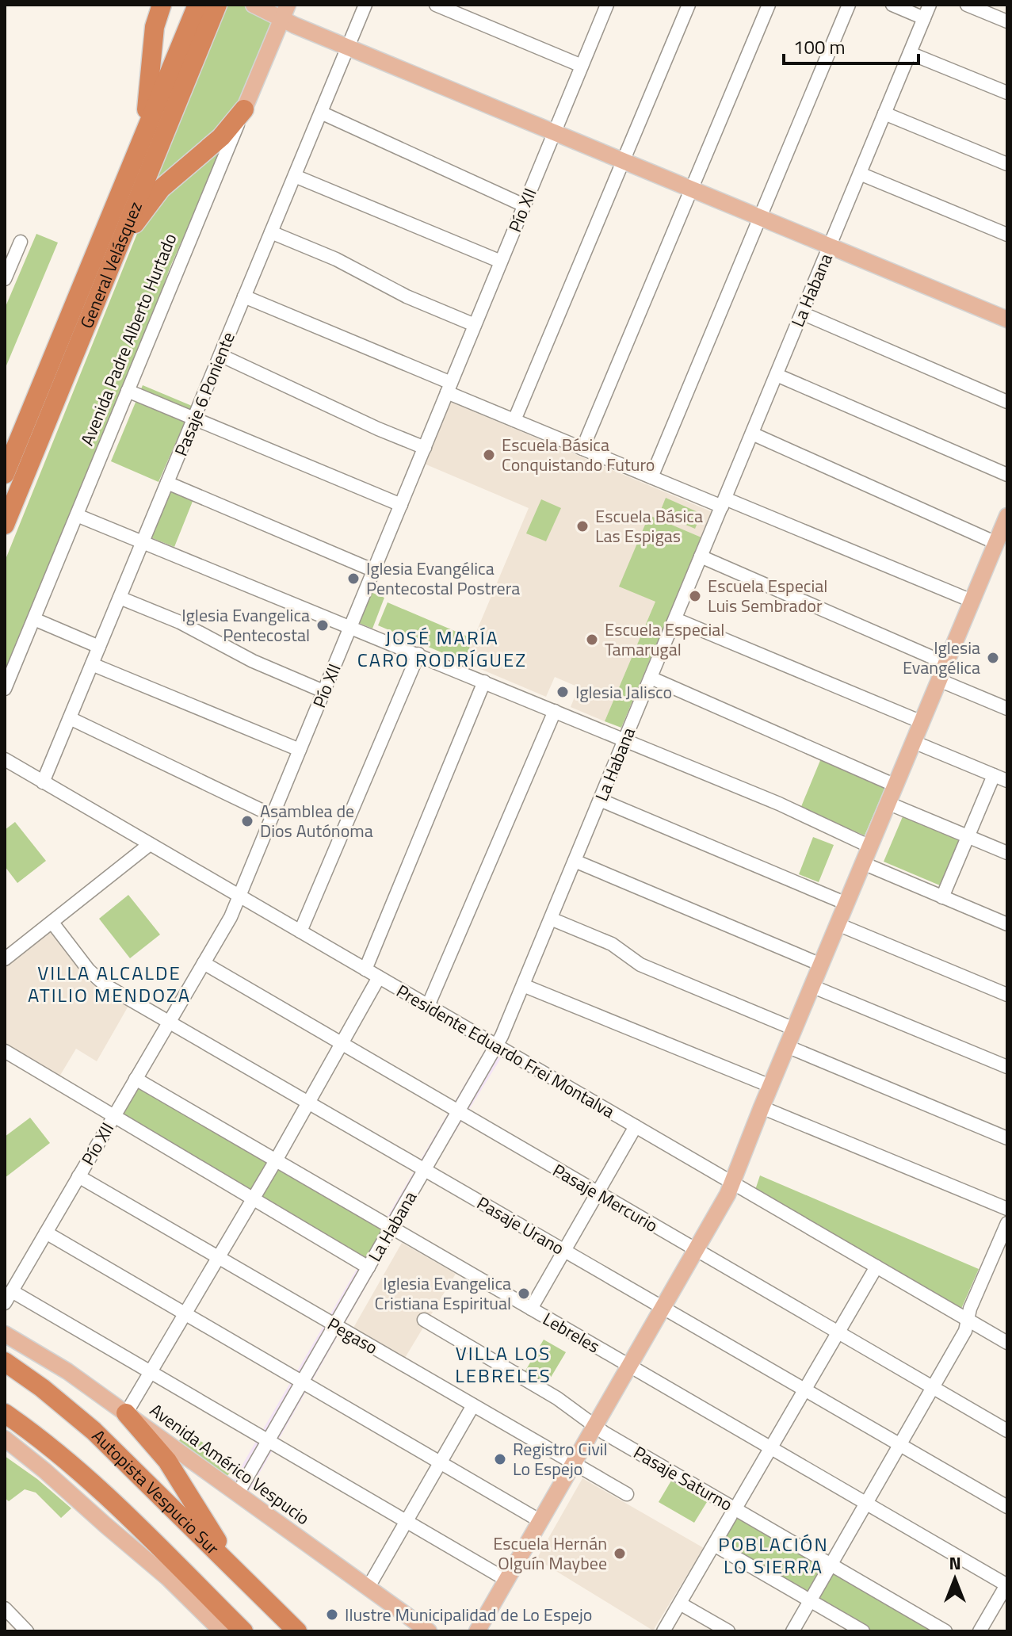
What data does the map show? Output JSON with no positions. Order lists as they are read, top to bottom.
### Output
{
  "streets": {
    "highway": ["General Velásquez", "Autopista Vespucio Sur"],
    "main road": ["Avenida Padre Alberto Hurtado", "Avenida Américo Vespucio"],
    "street": [
      "Pío XII",
      "La Habana",
      "Pasaje 6 Poniente",
      "Presidente Eduardo Frei Montalva",
      "Pasaje Mercurio",
      "Pasaje Urano",
      "Lebreles",
      "Pegaso",
      "Pasaje Saturno"
    ]
  },
  "crossings": [
    ["Pío XII", "Presidente Eduardo Frei Montalva"],
    ["Pío XII", "Pasaje Mercurio"],
    ["Pío XII", "Pasaje Urano"],
    ["Pío XII", "Lebreles"],
    ["Pío XII", "Pegaso"],
    ["La Habana", "Presidente Eduardo Frei Montalva"],
    ["La Habana", "Pasaje Mercurio"],
    ["La Habana", "Pasaje Urano"],
    ["La Habana", "Lebreles"],
    ["La Habana", "Pegaso"],
    ["La Habana", "Avenida Américo Vespucio"],
    ["Pasaje 6 Poniente", "Presidente Eduardo Frei Montalva"]
  ],
  "districts": [
    "JOSÉ MARÍA CARO RODRÍGUEZ",
    "VILLA ALCALDE ATILIO MENDOZA",
    "VILLA LOS LEBRELES",
    "POBLACIÓN LO SIERRA"
  ],
  "places": [
    "Escuela Básica Conquistando Futuro",
    "Escuela Básica Las Espigas",
    "Iglesia Evangélica Pentecostal Postrera",
    "Escuela Especial Luis Sembrador",
    "Iglesia Evangelica Pentecostal",
    "Escuela Especial Tamarugal",
    "Iglesia Evangélica",
    "Iglesia Jalisco",
    "Asamblea de Dios Autónoma",
    "Iglesia Evangelica Cristiana Espiritual",
    "Registro Civil Lo Espejo",
    "Escuela Hernán Olguín Maybee",
    "Ilustre Municipalidad de Lo Espejo"
  ],
  "scale_bar": "100 m",
  "north": "top"
}
